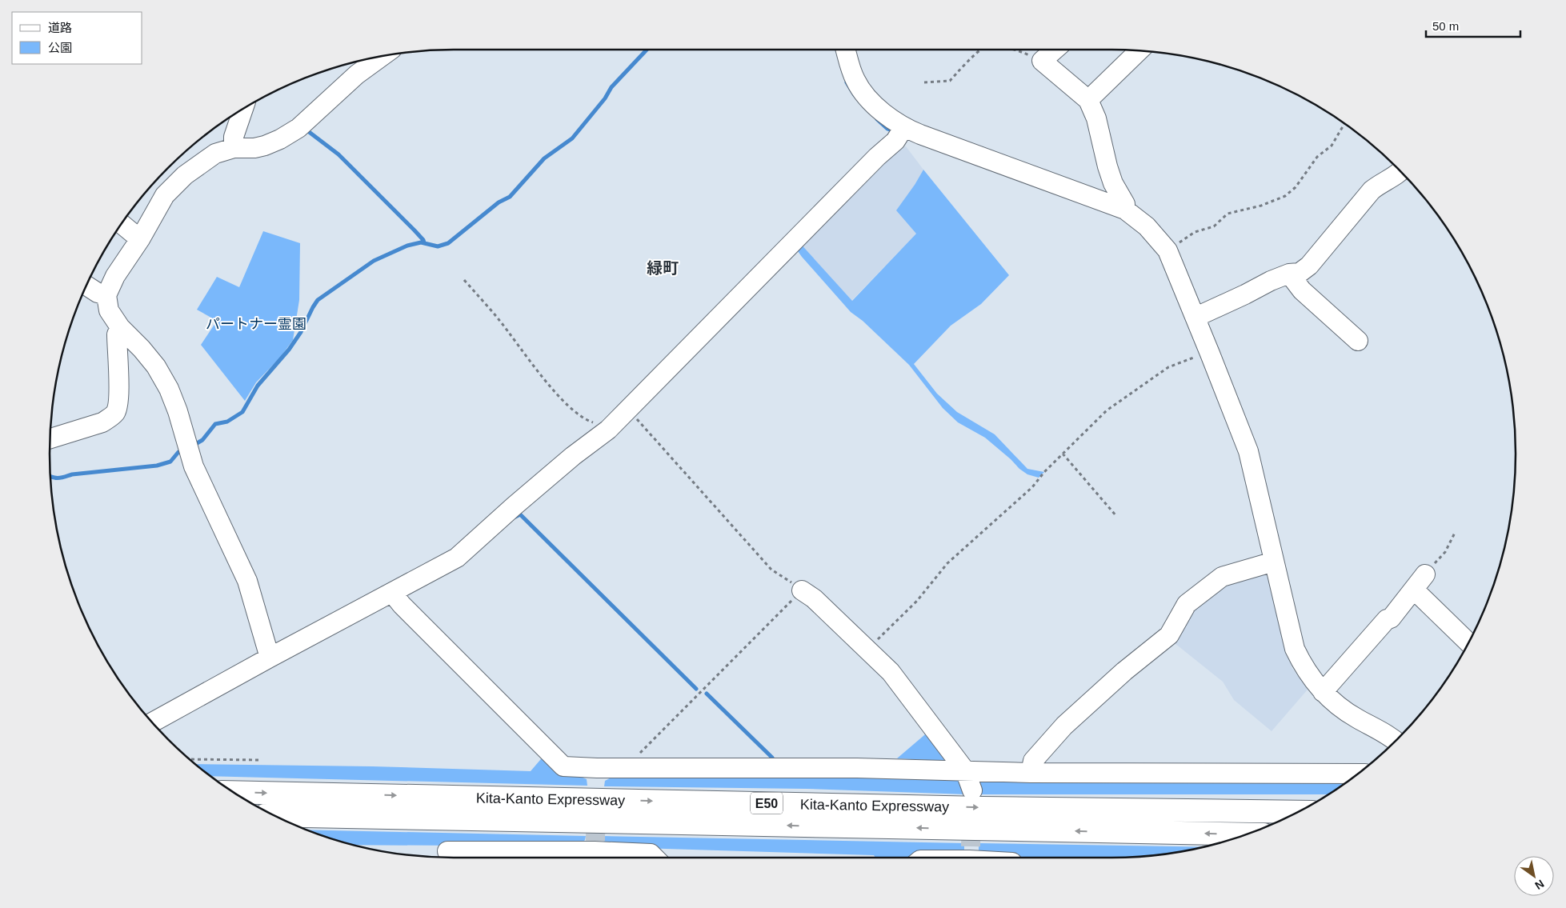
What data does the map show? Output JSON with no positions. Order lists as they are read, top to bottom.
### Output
{
  "streets": {
    "highway": ["Kita-Kanto Expressway", "E50"]
  },
  "districts": ["緑町"],
  "parks": ["パートナー霊園"],
  "legend": ["道路", "公園"],
  "scale_bar": "50 m",
  "north": "bottom right"
}
